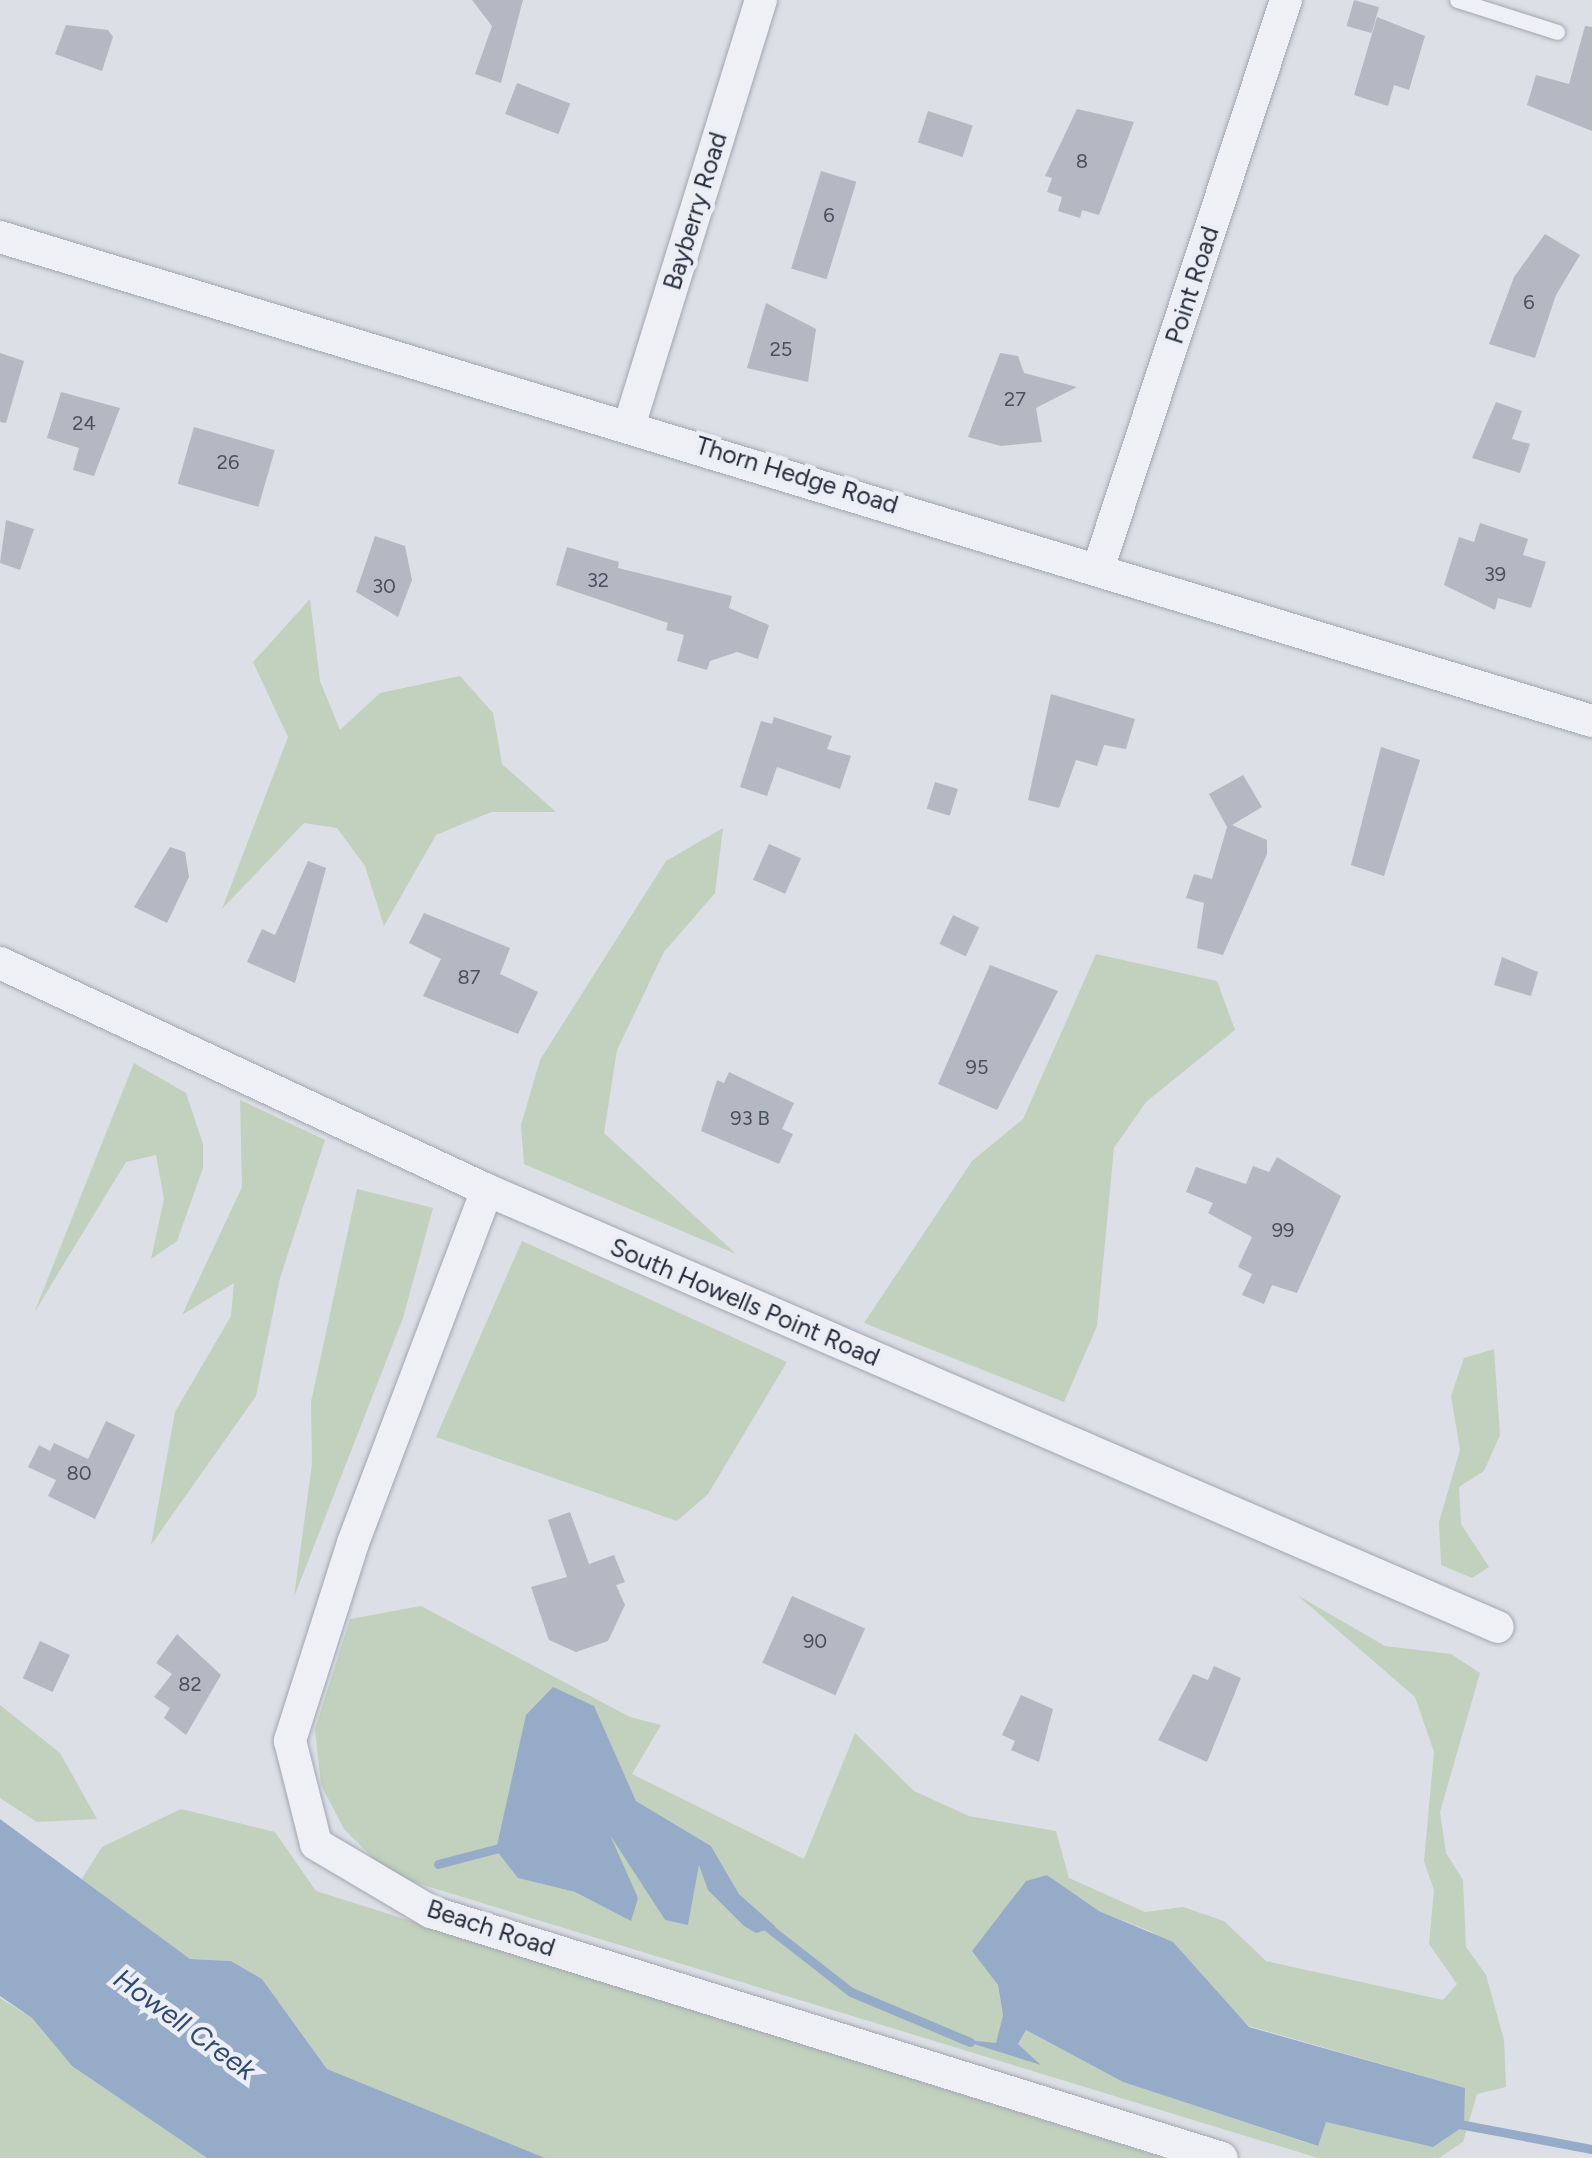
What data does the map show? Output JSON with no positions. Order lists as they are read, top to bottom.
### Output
{
  "streets": {
    "street": [
      "Bayberry Road",
      "Point Road",
      "Thorn Hedge Road",
      "South Howells Point Road",
      "Beach Road"
    ]
  },
  "crossings": [
    ["Bayberry Road", "Thorn Hedge Road"],
    ["Point Road", "Thorn Hedge Road"],
    ["South Howells Point Road", "Beach Road"]
  ],
  "water": ["Howell Creek"],
  "house_numbers": [
    "8",
    "6",
    "6",
    "25",
    "27",
    "24",
    "26",
    "39",
    "32",
    "30",
    "87",
    "95",
    "93 B",
    "99",
    "80",
    "90",
    "82"
  ]
}
